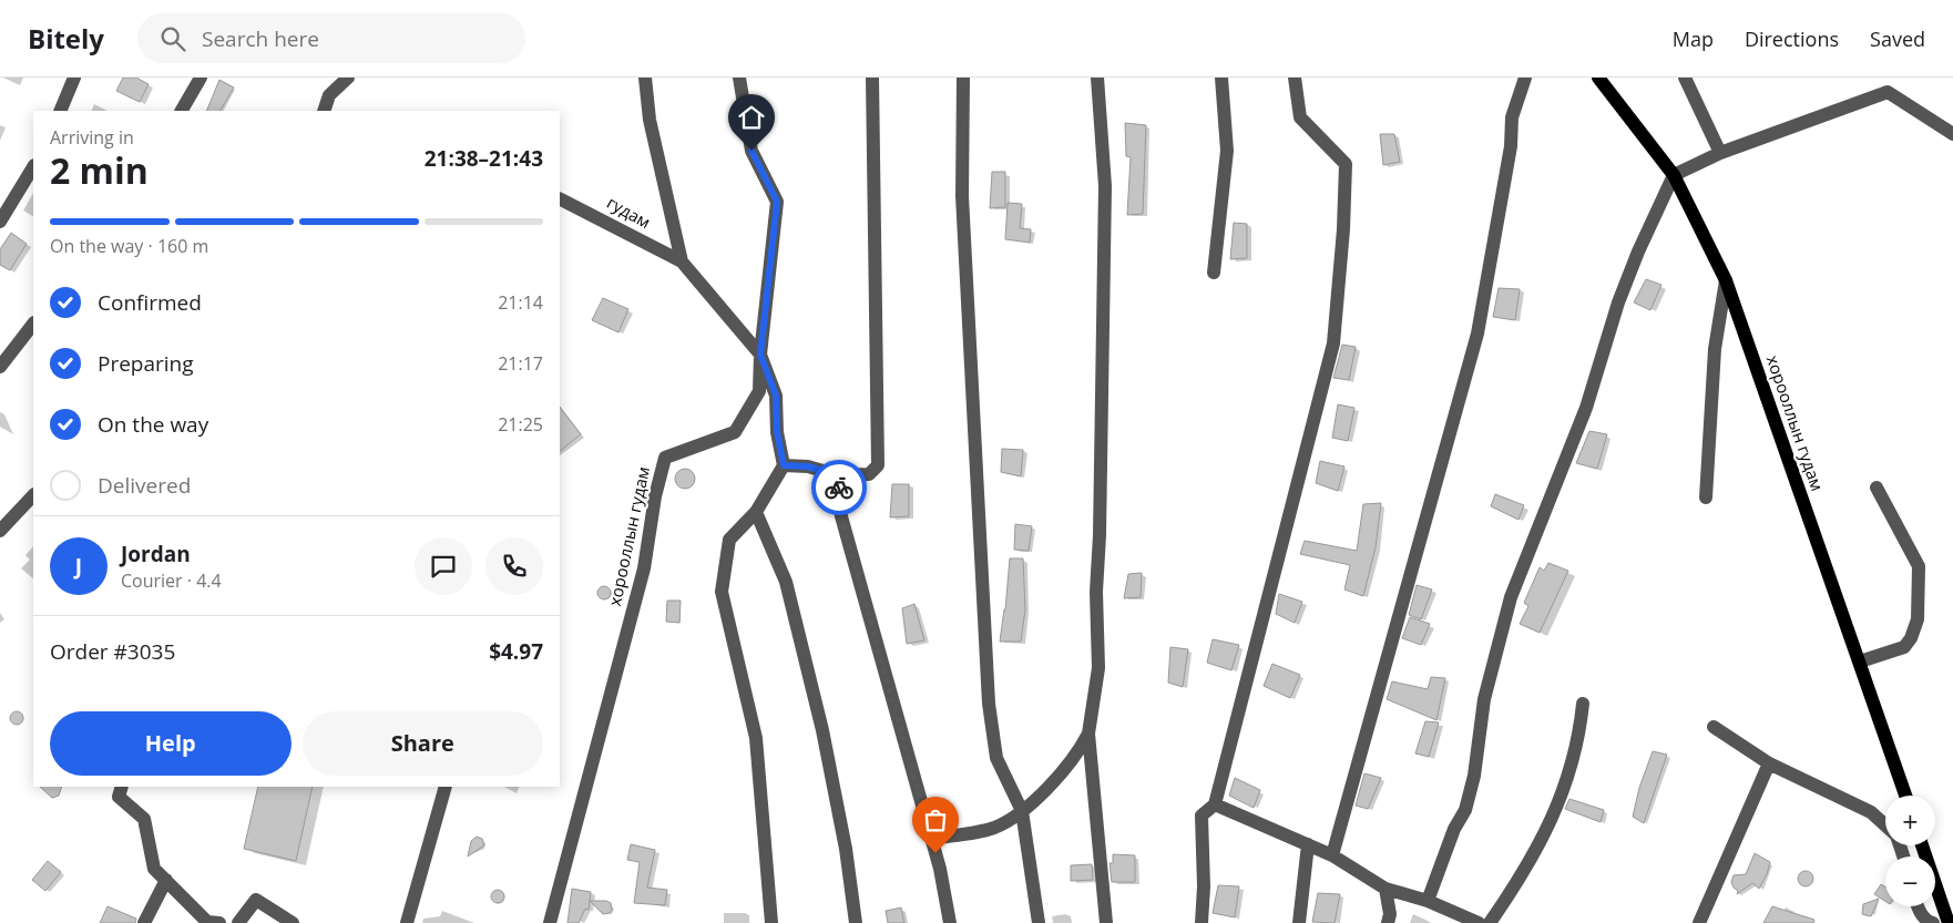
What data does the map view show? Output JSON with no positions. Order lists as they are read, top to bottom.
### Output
{
  "streets": {
    "main road": ["хорооллын гудам"],
    "street": ["гудам"]
  },
  "page": {
    "header": "Bitely",
    "search": "Search here",
    "nav": ["Map", "Directions", "Saved"],
    "heading": ["2 min", "Arriving in", "21:38–21:43"],
    "panel": [
      "Jordan",
      "Courier · 4.4",
      "Order #3035",
      "$4.97"
    ],
    "bar": "On the way · 160 m",
    "list": [
      ["Confirmed", "21:14"],
      ["Preparing", "21:17"],
      ["On the way", "21:25"],
      "Delivered"
    ],
    "round": "J",
    "buttons": ["Help", "Share"],
    "map_buttons": ["+", "−"]
  }
}
